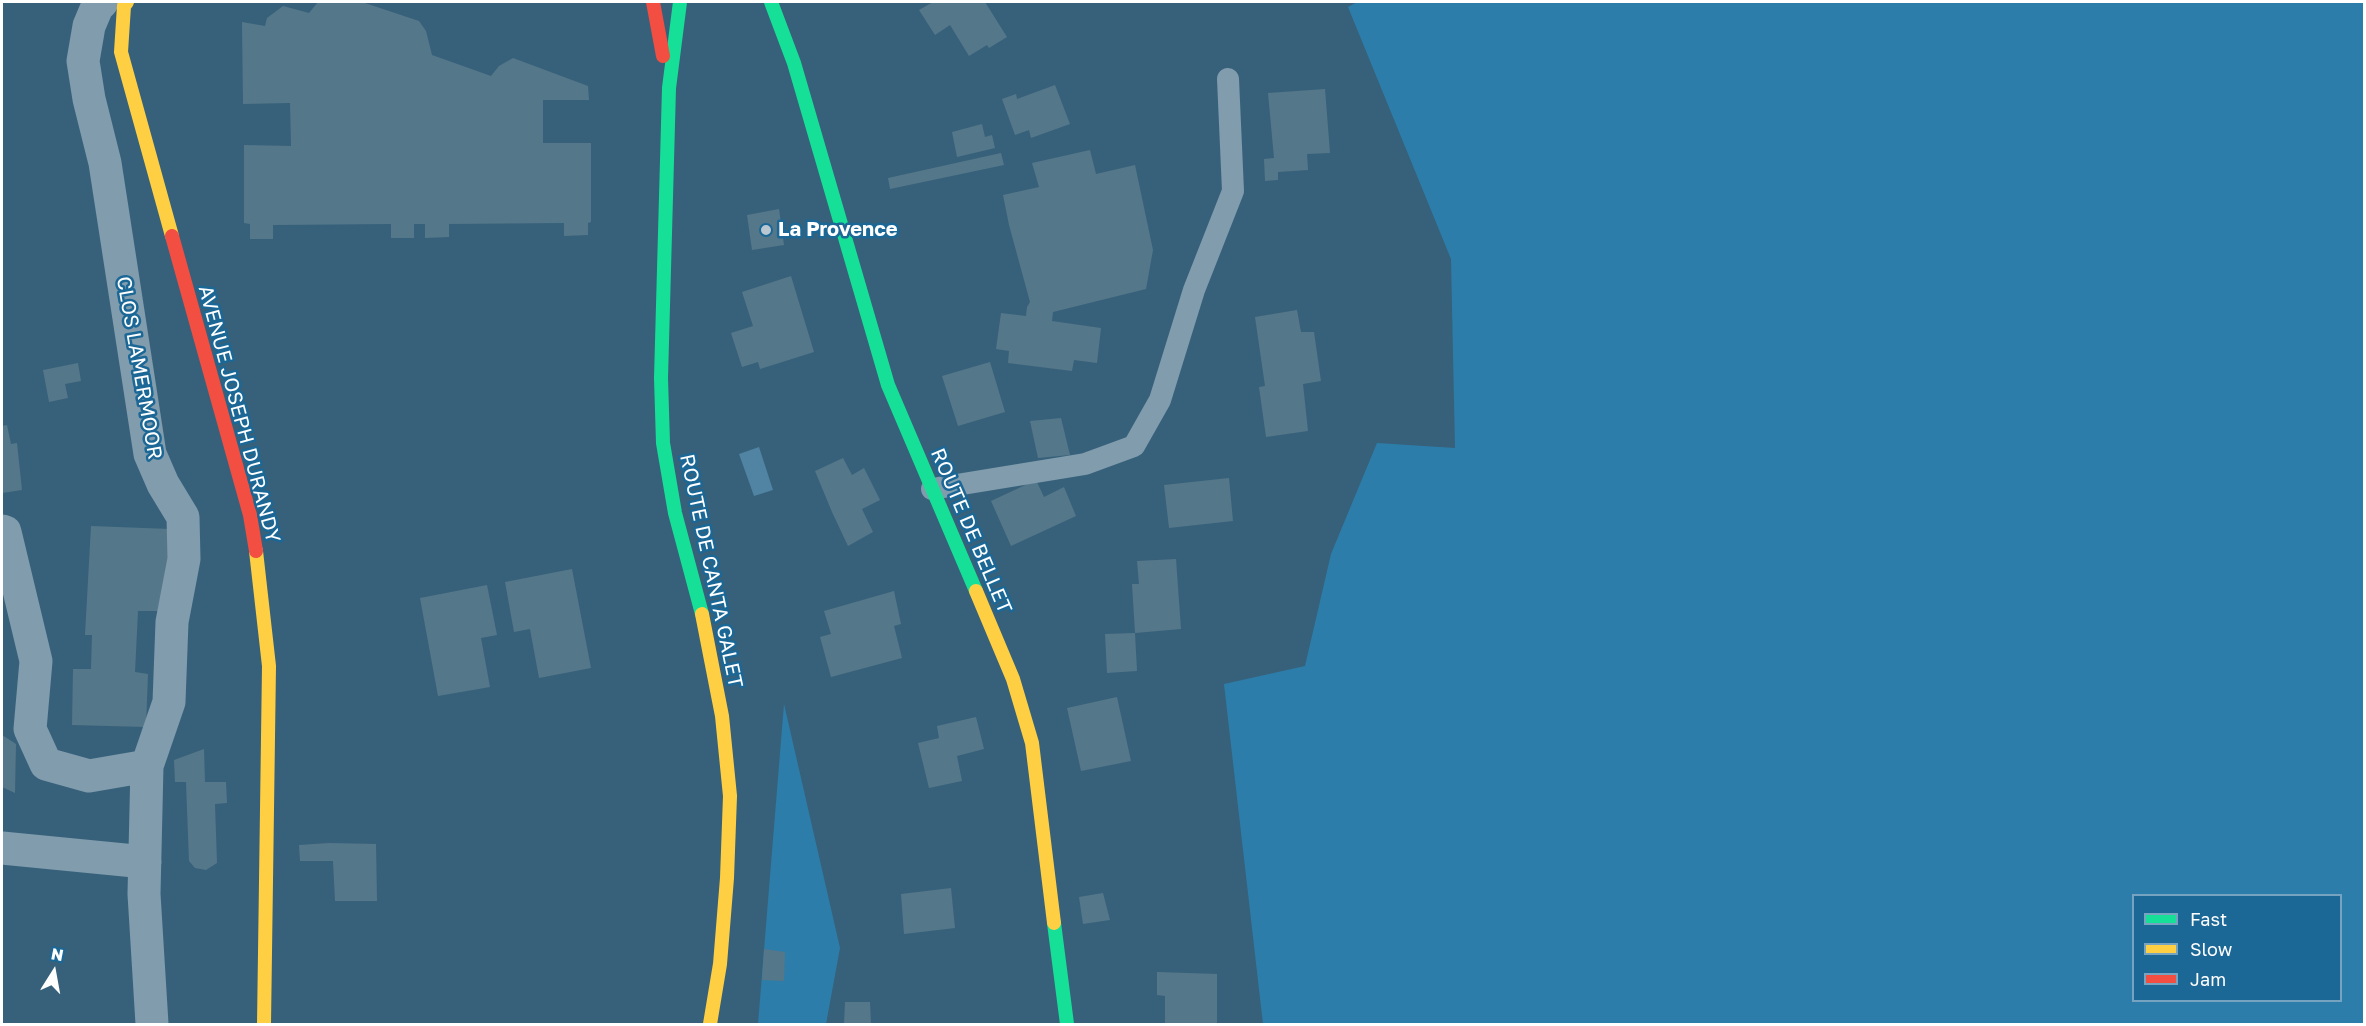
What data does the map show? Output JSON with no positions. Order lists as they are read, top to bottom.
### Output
{
  "streets": {
    "street": [
      "CLOS LAMERMOOR",
      "AVENUE JOSEPH DURANDY",
      "ROUTE DE BELLET",
      "ROUTE DE CANTA GALET"
    ]
  },
  "places": ["La Provence"],
  "legend": ["Fast", "Slow", "Jam"],
  "north": "top"
}
